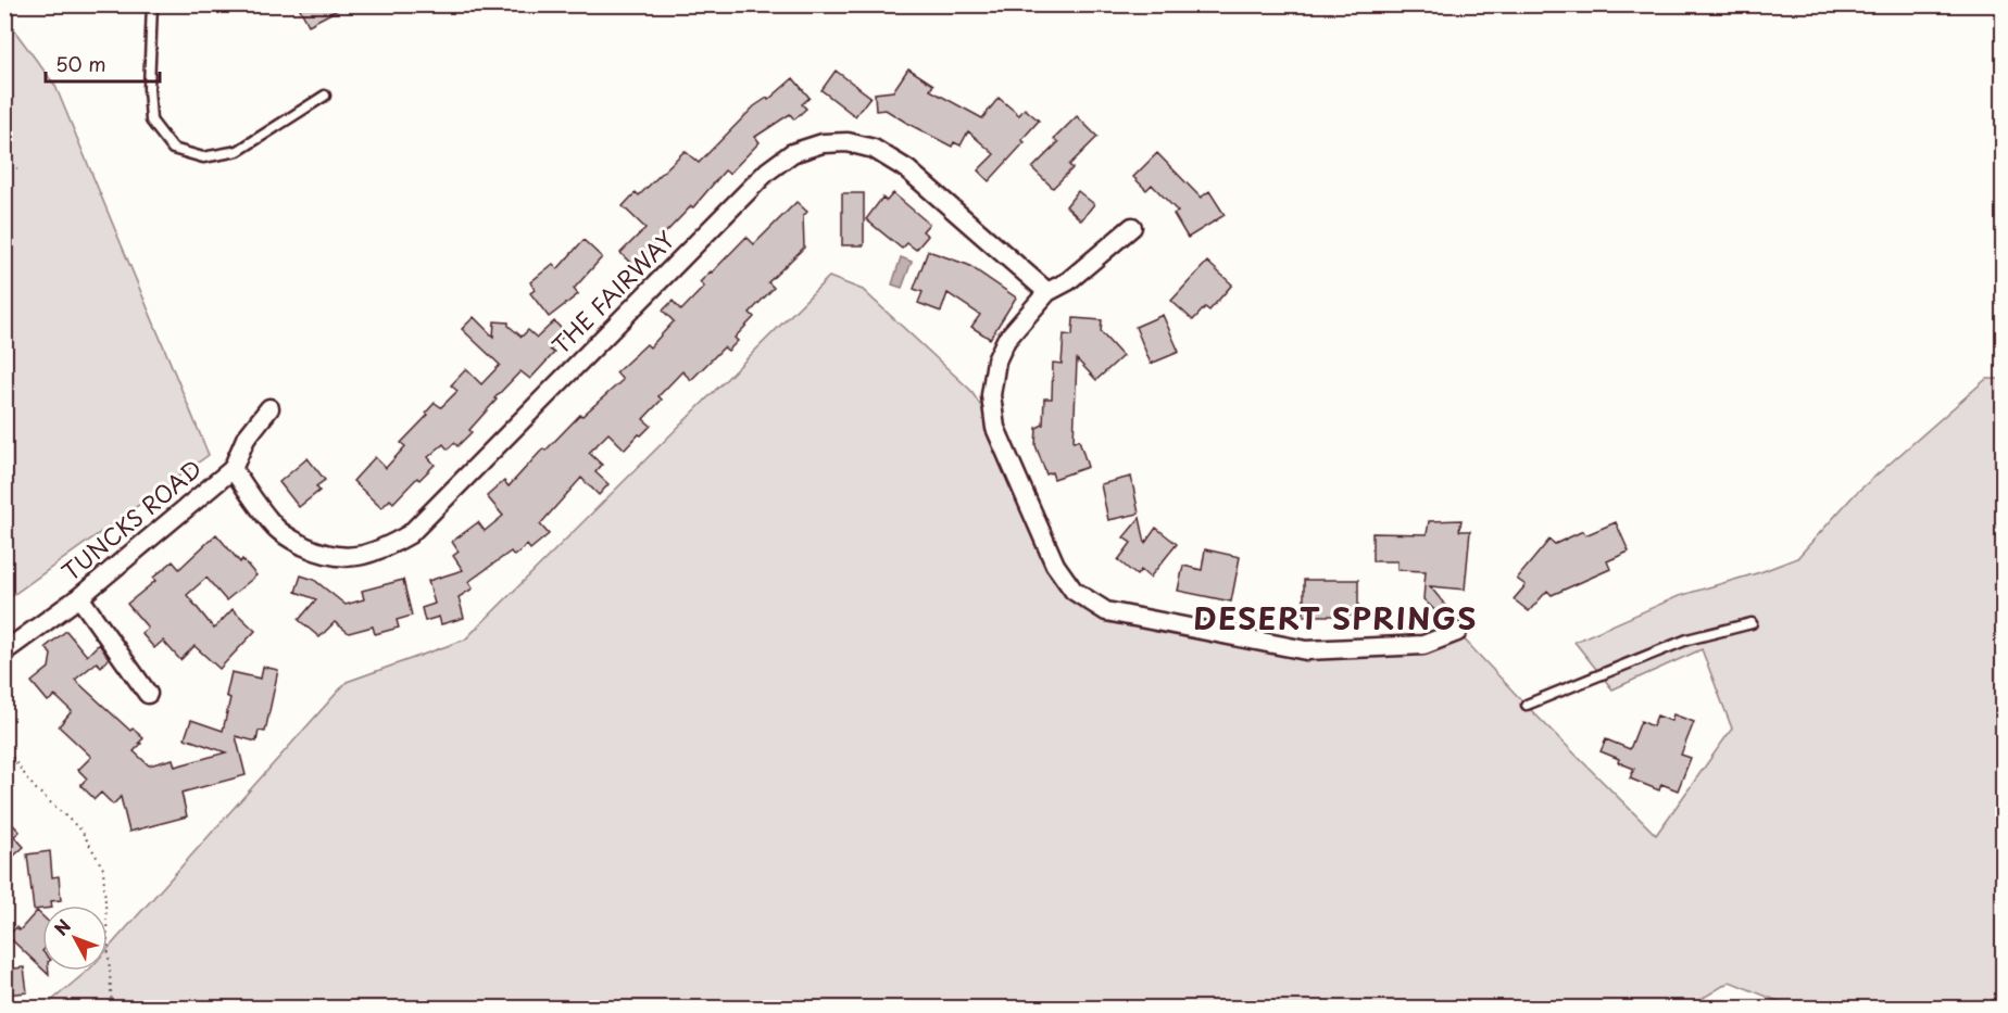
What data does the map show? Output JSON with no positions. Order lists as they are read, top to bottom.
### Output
{
  "streets": {
    "street": ["THE FAIRWAY", "TUNCKS ROAD"]
  },
  "crossings": [
    ["THE FAIRWAY", "TUNCKS ROAD"]
  ],
  "districts": ["DESERT SPRINGS"],
  "scale_bar": "50 m",
  "north": "top left"
}
